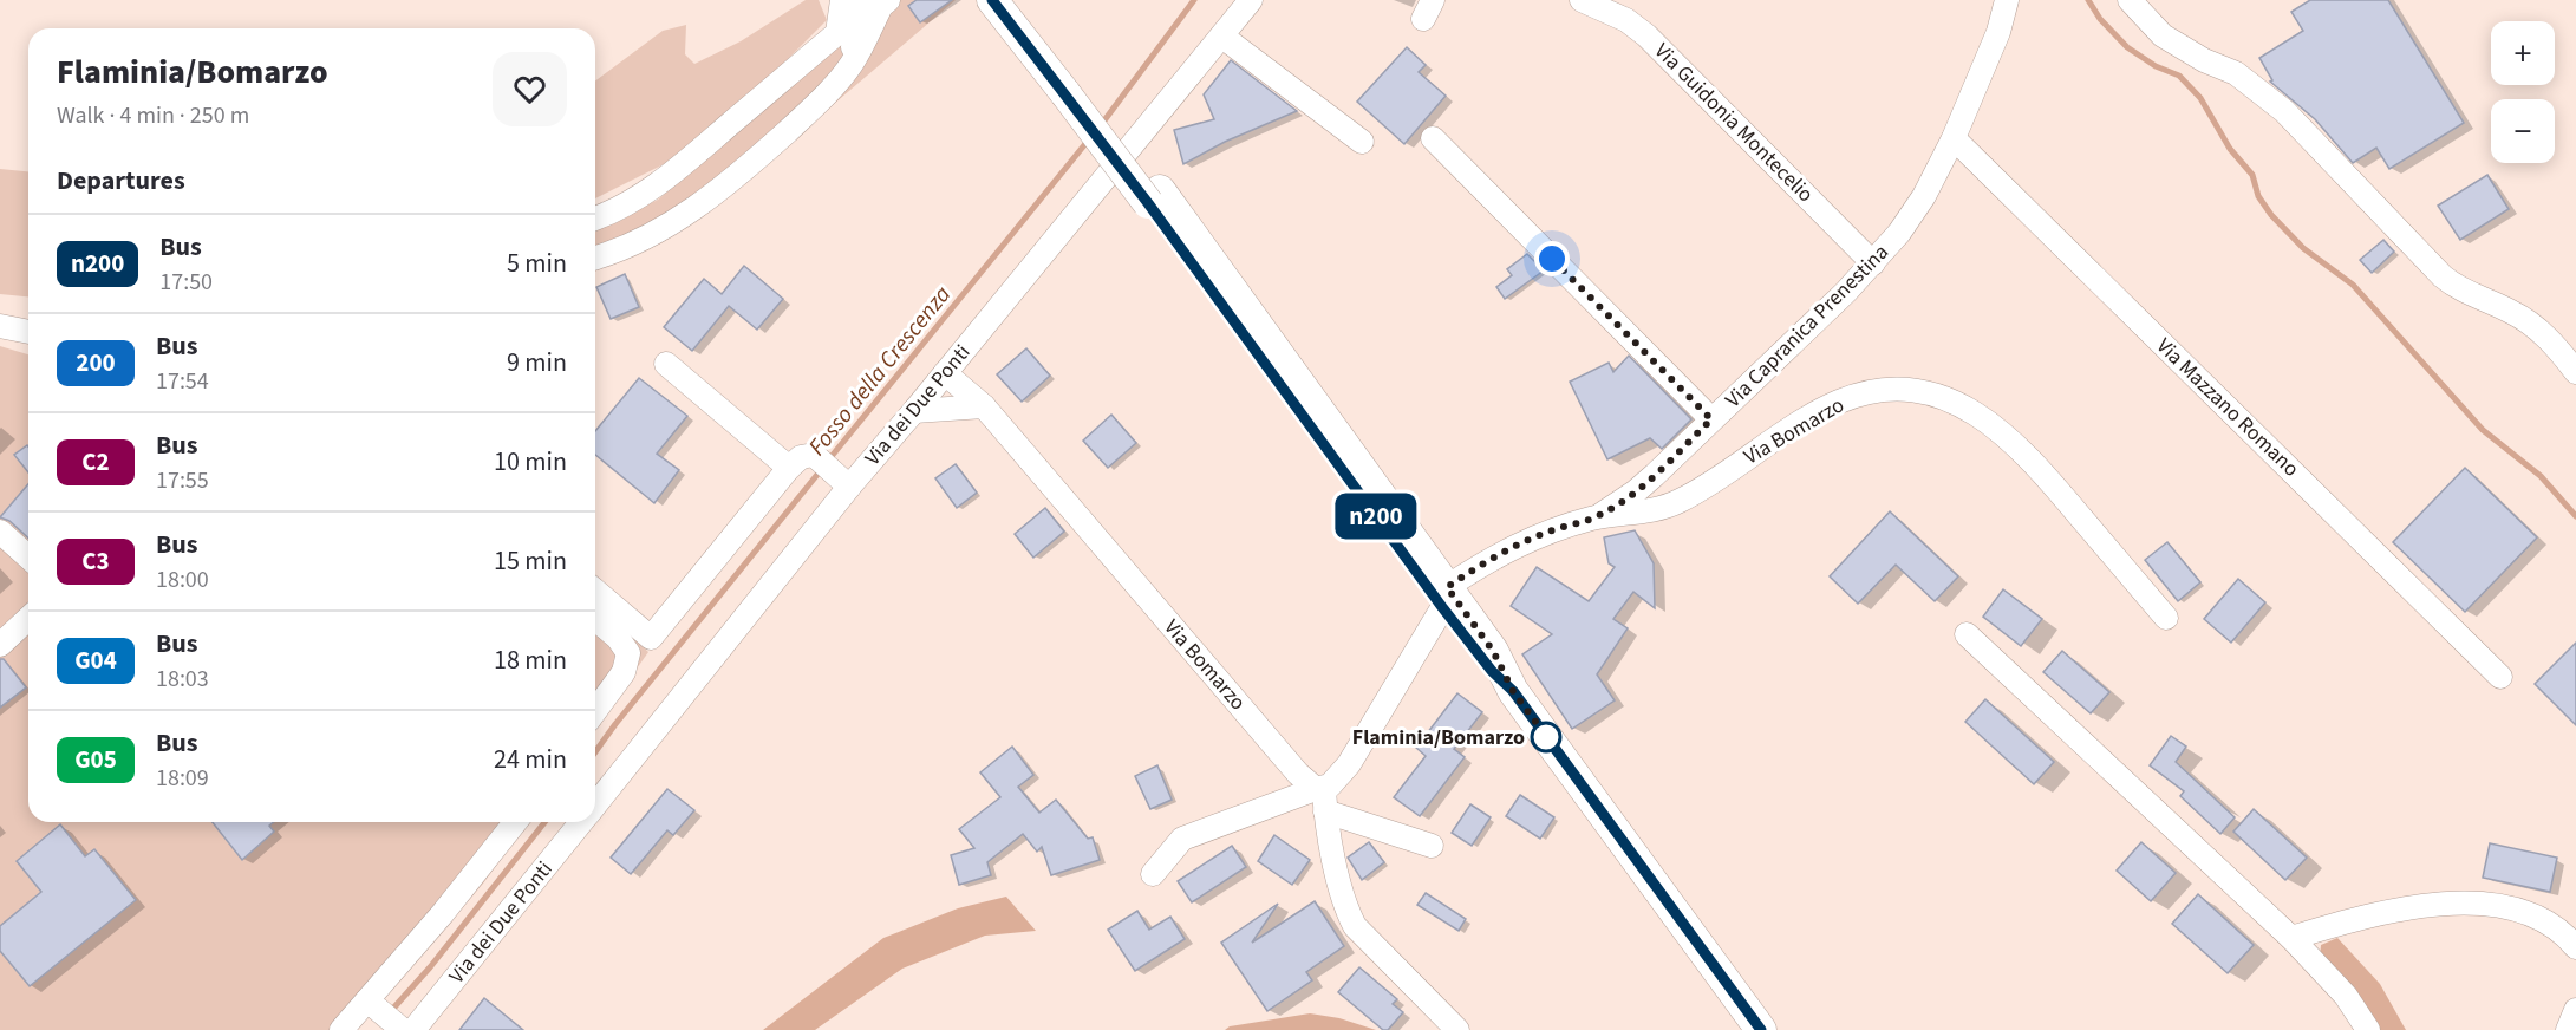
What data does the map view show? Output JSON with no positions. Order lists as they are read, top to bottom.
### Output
{
  "streets": {
    "street": [
      "Via Guidonia Montecelio",
      "Via Capranica Prenestina",
      "Via dei Due Ponti",
      "Via Mazzano Romano",
      "Via Bomarzo"
    ]
  },
  "crossings": [
    ["Via Guidonia Montecelio", "Via Capranica Prenestina"],
    ["Via Capranica Prenestina", "Via Mazzano Romano"],
    ["Via Capranica Prenestina", "Via Bomarzo"],
    ["Via dei Due Ponti", "Via Bomarzo"]
  ],
  "water": ["Fosso della Crescenza"],
  "places": ["Flaminia/Bomarzo"],
  "lines": ["bus line n200"],
  "page": {
    "on_map": "n200",
    "map_buttons": ["+", "−"],
    "heading": [
      ["Flaminia/Bomarzo", "Walk · 4 min · 250 m"],
      "Departures"
    ],
    "list": [
      {
        "mark": "n200",
        "name": "Bus",
        "note": "17:50",
        "value": "5 min"
      },
      {
        "mark": "200",
        "name": "Bus",
        "note": "17:54",
        "value": "9 min"
      },
      {
        "mark": "C2",
        "name": "Bus",
        "note": "17:55",
        "value": "10 min"
      },
      {
        "mark": "C3",
        "name": "Bus",
        "note": "18:00",
        "value": "15 min"
      },
      {
        "mark": "G04",
        "name": "Bus",
        "note": "18:03",
        "value": "18 min"
      },
      {
        "mark": "G05",
        "name": "Bus",
        "note": "18:09",
        "value": "24 min"
      }
    ]
  }
}
